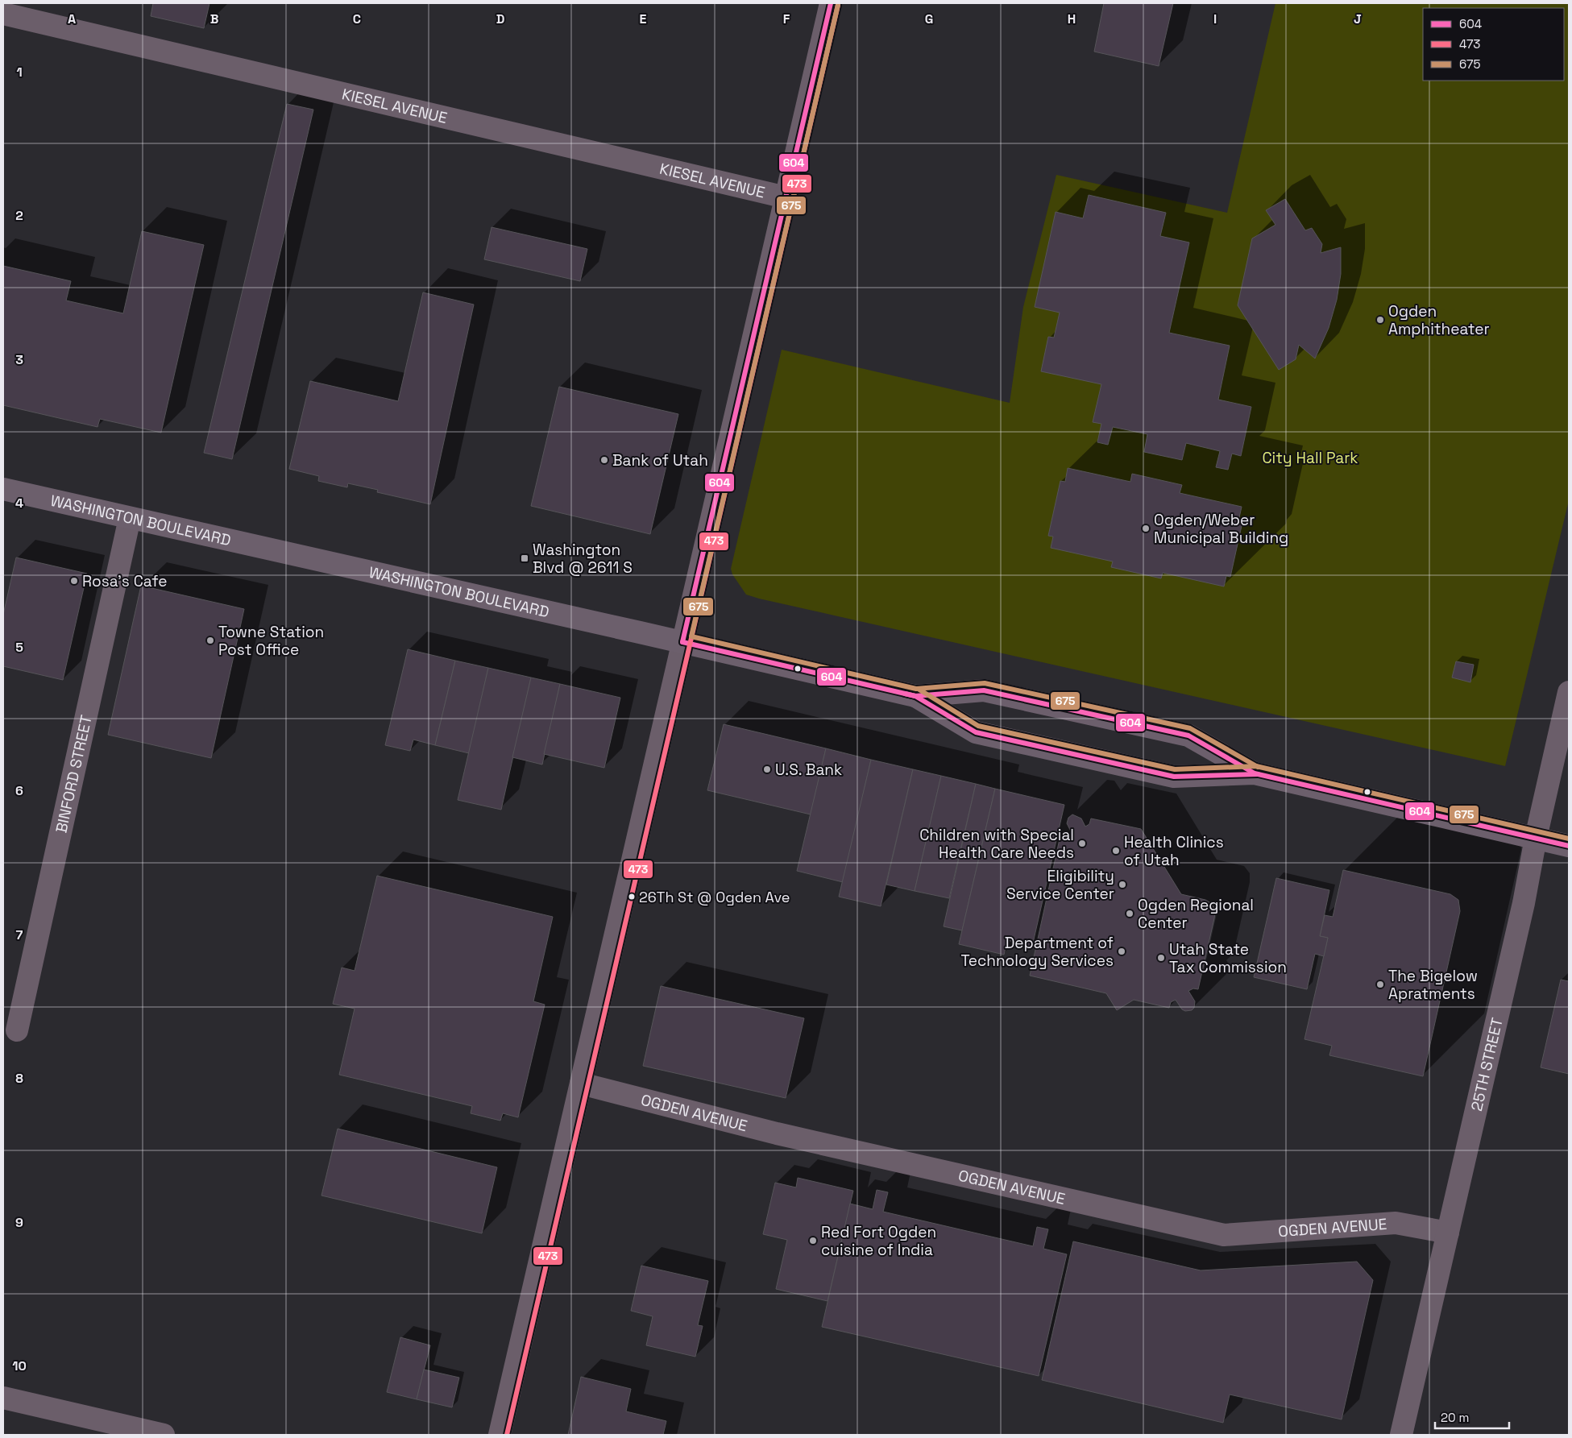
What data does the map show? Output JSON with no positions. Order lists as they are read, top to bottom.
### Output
{
  "streets": {
    "main road": ["WASHINGTON BOULEVARD"],
    "street": [
      "KIESEL AVENUE",
      "BINFORD STREET",
      "25TH STREET",
      "OGDEN AVENUE"
    ]
  },
  "crossings": [
    ["WASHINGTON BOULEVARD", "BINFORD STREET"],
    ["WASHINGTON BOULEVARD", "25TH STREET"],
    ["25TH STREET", "OGDEN AVENUE"]
  ],
  "parks": ["City Hall Park"],
  "places": {
    "other": [
      "Ogden Amphitheater",
      "Bank of Utah",
      "Ogden/Weber Municipal Building",
      "Rosa's Cafe",
      "Towne Station Post Office",
      "U.S. Bank",
      "Children with Special Health Care Needs",
      "Health Clinics of Utah",
      "Eligibility Service Center",
      "26Th St @ Ogden Ave",
      "Ogden Regional Center",
      "Department of Technology Services",
      "Utah State Tax Commission",
      "The Bigelow Apratments",
      "Red Fort Ogden cuisine of India"
    ],
    "transit": ["Washington Blvd @ 2611 S"]
  },
  "lines": ["transit line 604", "transit line 473", "transit line 675"],
  "legend": ["604", "473", "675"],
  "scale_bar": "20 m",
  "grid": {
    "columns": [
      "A",
      "B",
      "C",
      "D",
      "E",
      "F",
      "G",
      "H",
      "I",
      "J"
    ],
    "rows": [
      "1",
      "2",
      "3",
      "4",
      "5",
      "6",
      "7",
      "8",
      "9",
      "10"
    ]
  }
}
